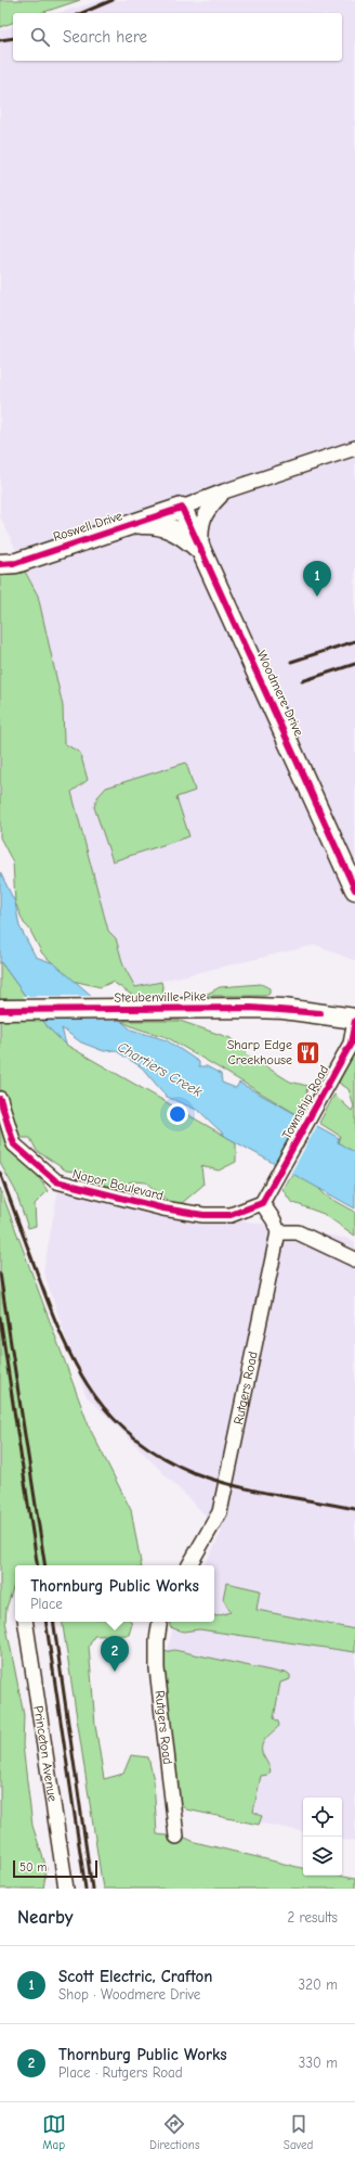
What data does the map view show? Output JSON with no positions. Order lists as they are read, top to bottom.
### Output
{
  "streets": {
    "street": [
      "Roswell Drive",
      "Woodmere Drive",
      "Steubenville Pike",
      "Township Road",
      "Napor Boulevard",
      "Rutgers Road",
      "Princeton Avenue"
    ]
  },
  "crossings": [
    ["Roswell Drive", "Woodmere Drive"],
    ["Steubenville Pike", "Township Road"],
    ["Township Road", "Napor Boulevard"]
  ],
  "water": ["Chartiers Creek"],
  "places": {
    "restaurant": ["Sharp Edge Creekhouse"]
  },
  "scale_bar": "50 m",
  "page": {
    "search": "Search here",
    "pins": ["1", "2"],
    "popup": ["Thornburg Public Works", "Place"],
    "scale": "50 m",
    "heading": ["Nearby", "2 results"],
    "list": [
      {
        "mark": "1",
        "name": "Scott Electric, Crafton",
        "note": "Shop · Woodmere Drive",
        "value": "320 m"
      },
      {
        "mark": "2",
        "name": "Thornburg Public Works",
        "note": "Place · Rutgers Road",
        "value": "330 m"
      }
    ],
    "nav": ["Map", "Directions", "Saved"]
  }
}
